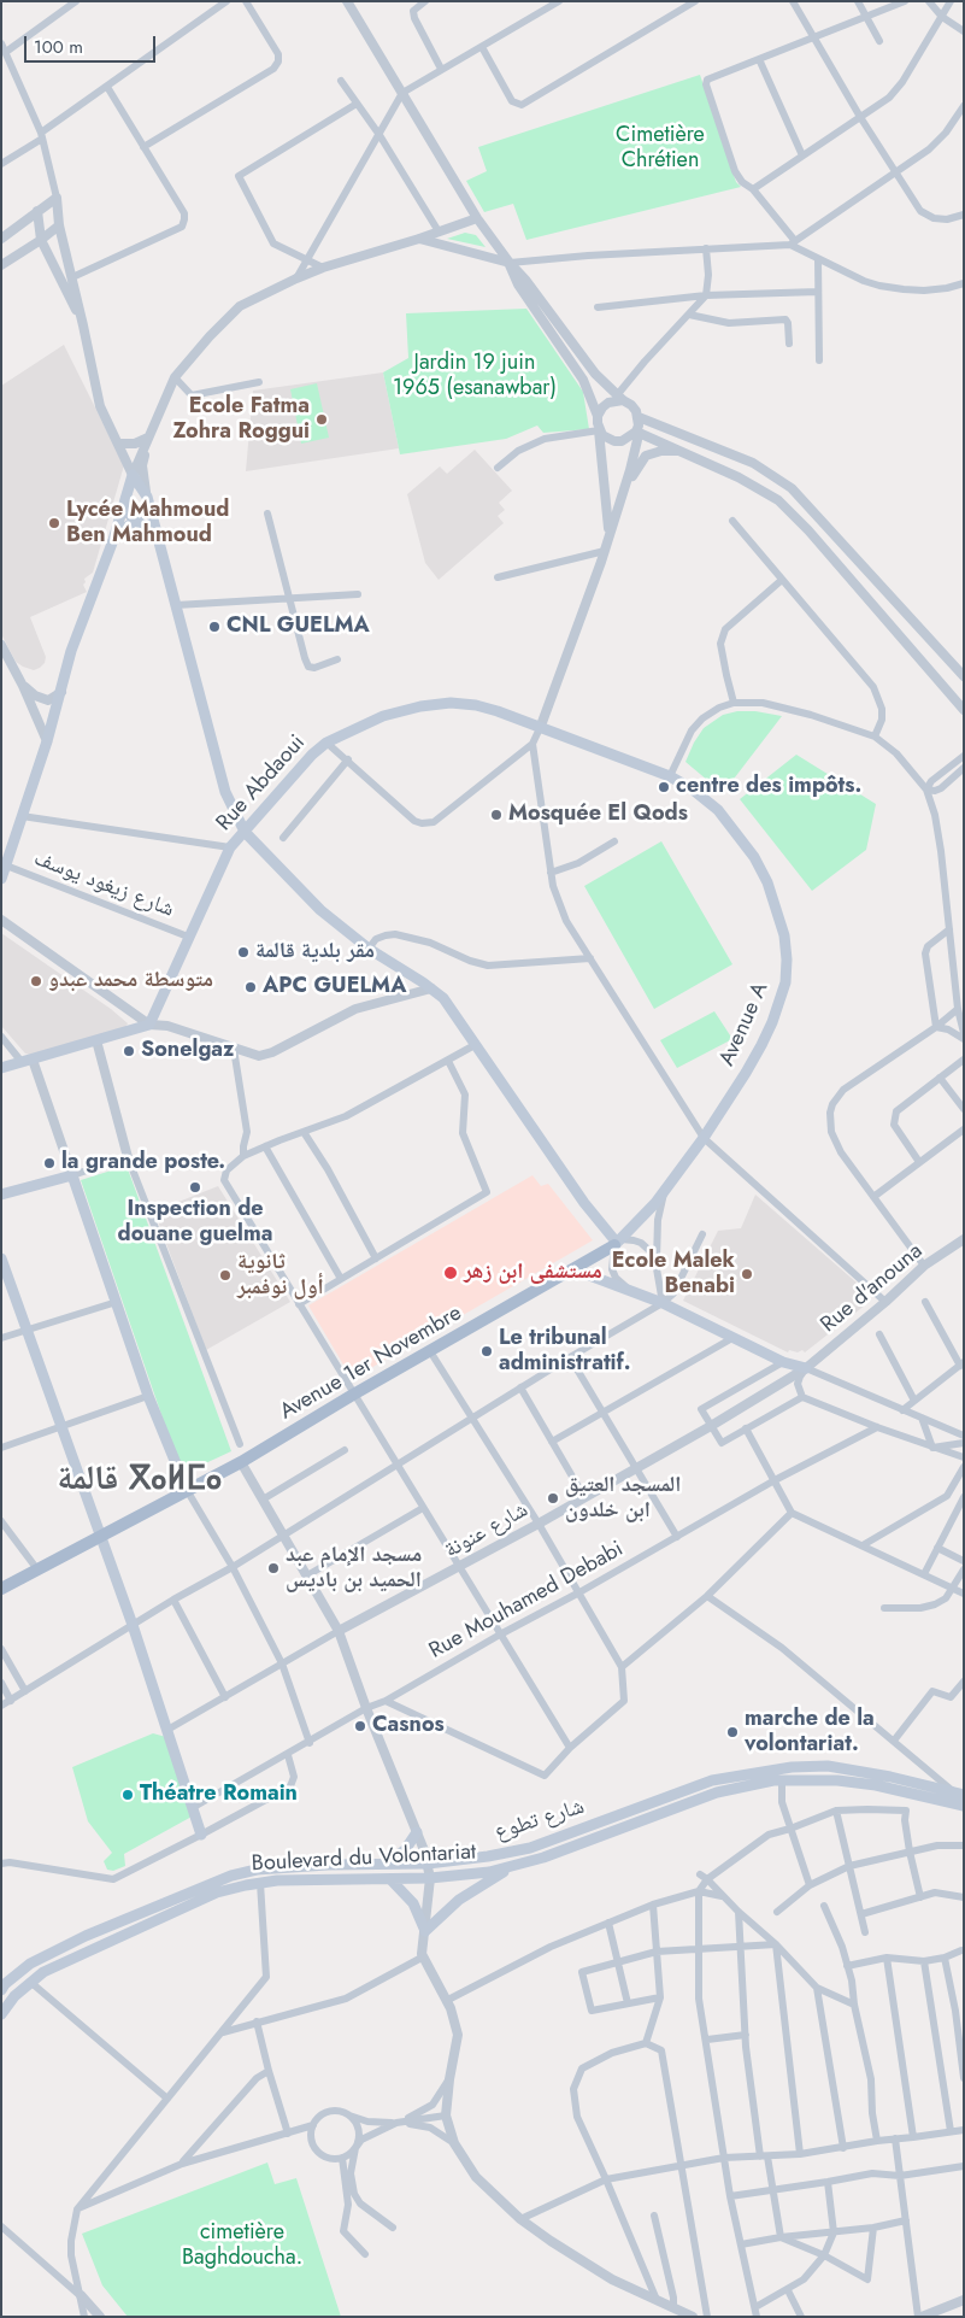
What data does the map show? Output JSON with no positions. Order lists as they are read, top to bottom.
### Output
{
  "streets": {
    "main road": [
      "Rue Abdaoui",
      "Avenue A",
      "Avenue 1er Novembre",
      "شارع تطوع",
      "Boulevard du Volontariat"
    ],
    "street": [
      "شارع زيغود يوسف",
      "Rue d'anouna",
      "شارع عنونة",
      "Rue Mouhamed Debabi"
    ]
  },
  "crossings": [
    ["Rue Abdaoui", "شارع زيغود يوسف"],
    ["Rue Abdaoui", "Avenue A"],
    ["Avenue A", "Avenue 1er Novembre"],
    ["Rue d'anouna", "شارع عنونة"]
  ],
  "districts": ["قالمة ⴳⴰⵍⵎⴰ"],
  "parks": ["Cimetière Chrétien", "Jardin 19 juin 1965 (esanawbar)", "cimetière Baghdoucha."],
  "places": [
    "Ecole Fatma Zohra Roggui",
    "Lycée Mahmoud Ben Mahmoud",
    "CNL GUELMA",
    "centre des impôts.",
    "Mosquée El Qods",
    "مقر بلدية قالمة",
    "متوسطة محمد عبدو",
    "APC GUELMA",
    "Sonelgaz",
    "la grande poste.",
    "Inspection de douane guelma",
    "مستشفى ابن زهر",
    "Ecole Malek Benabi",
    "ثانوية أول نوفمبر",
    "Le tribunal administratif.",
    "المسجد العتيق ابن خلدون",
    "مسجد الإمام عبد الحميد بن باديس",
    "Casnos",
    "marche de la volontariat.",
    "Théatre Romain"
  ],
  "scale_bar": "100 m"
}
